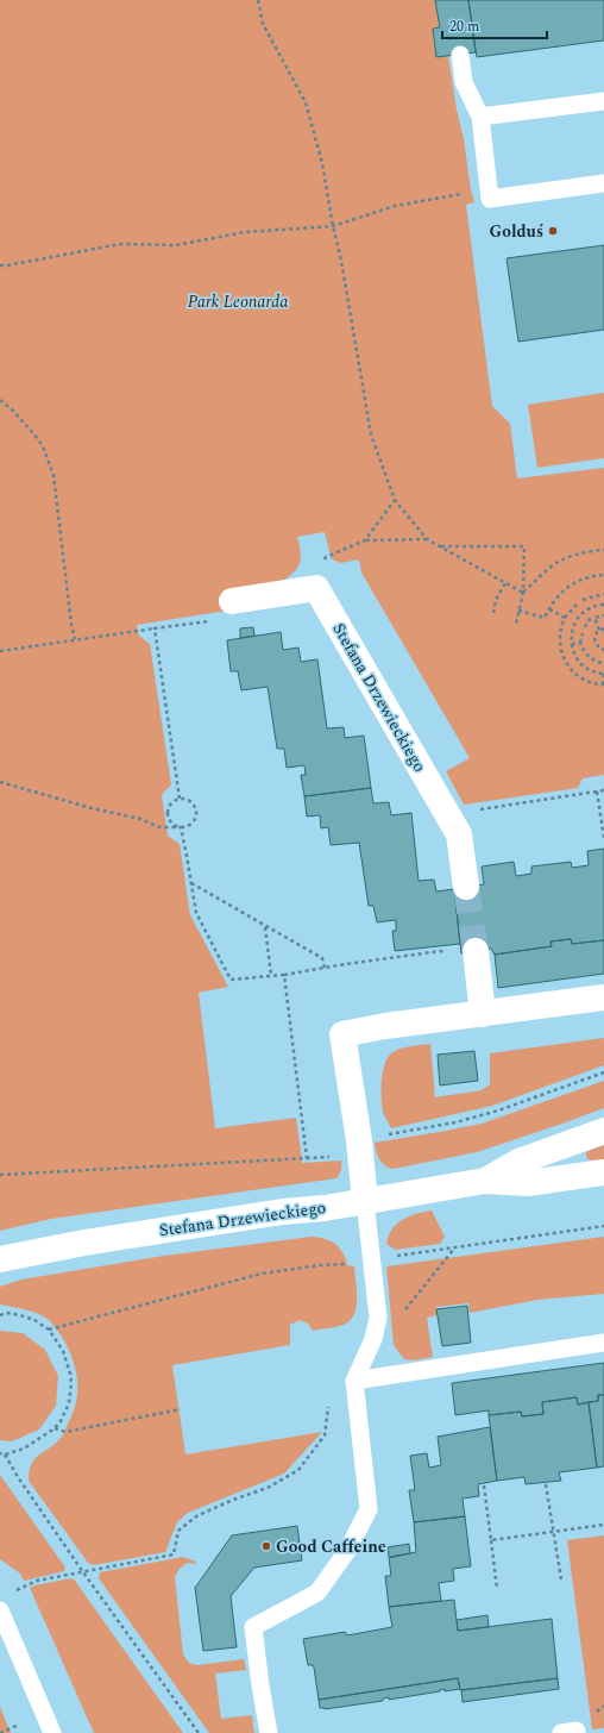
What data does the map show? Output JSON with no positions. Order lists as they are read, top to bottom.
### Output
{
  "streets": {
    "street": ["Stefana Drzewieckiego"]
  },
  "parks": ["Park Leonarda"],
  "places": ["Golduś", "Good Caffeine"],
  "scale_bar": "20 m"
}
